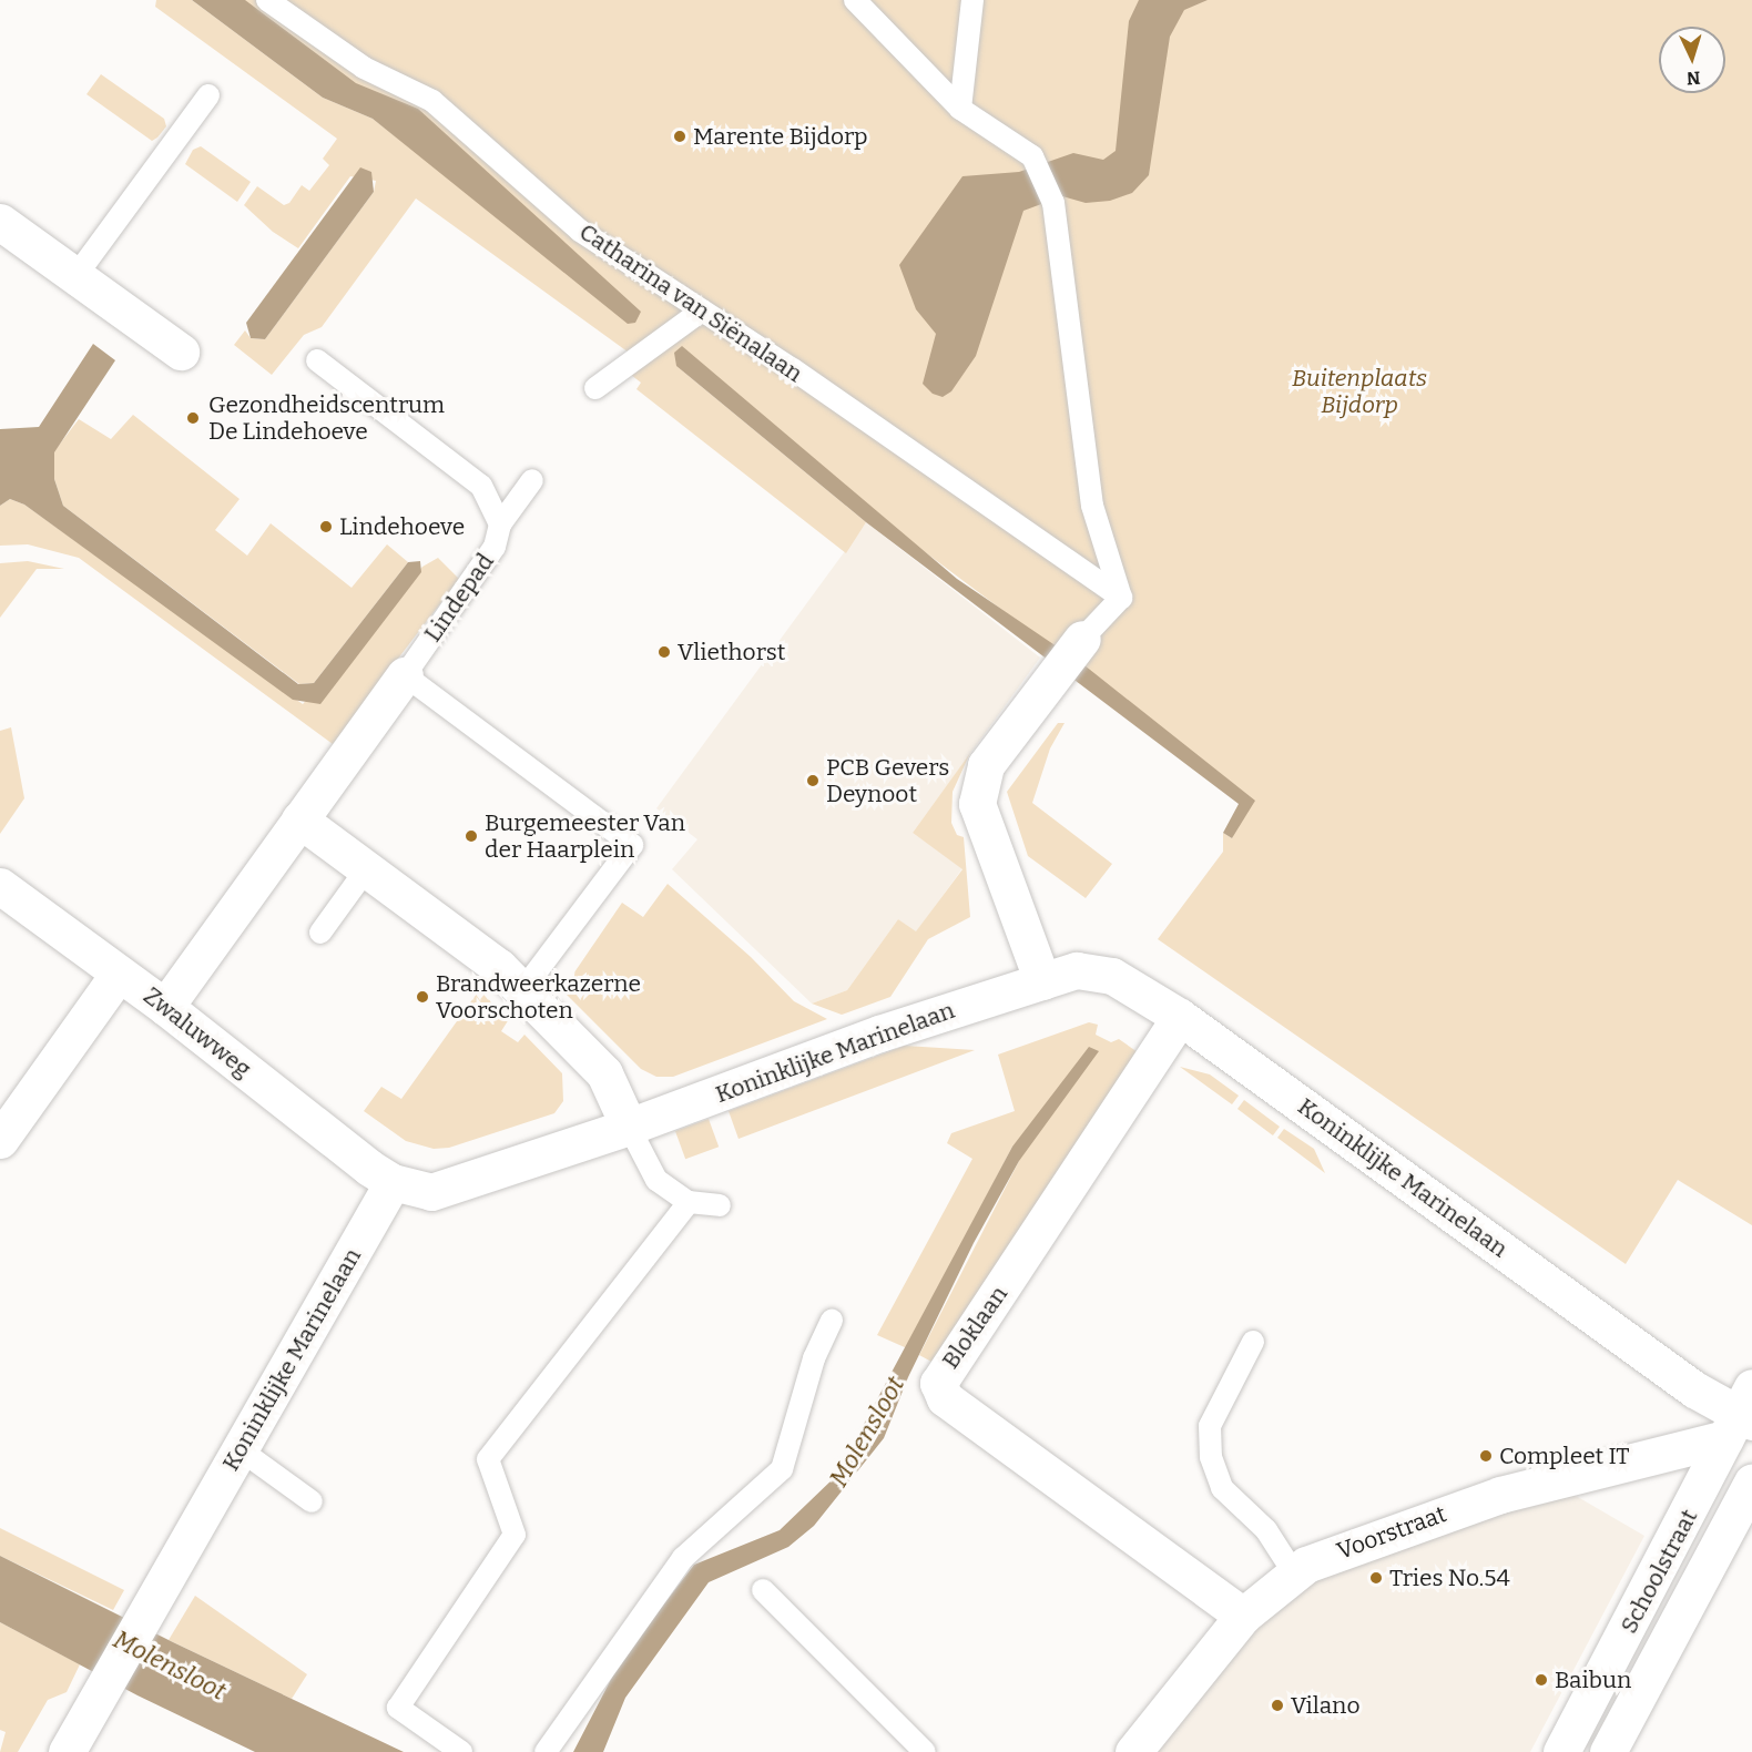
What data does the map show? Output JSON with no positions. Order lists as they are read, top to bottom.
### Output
{
  "streets": {
    "street": [
      "Zwaluwweg",
      "Koninklijke Marinelaan",
      "Bloklaan",
      "Voorstraat",
      "Schoolstraat"
    ],
    "lane": ["Catharina van Siënalaan", "Lindepad"]
  },
  "crossings": [
    ["Zwaluwweg", "Koninklijke Marinelaan"],
    ["Koninklijke Marinelaan", "Bloklaan"],
    ["Koninklijke Marinelaan", "Voorstraat"],
    ["Koninklijke Marinelaan", "Schoolstraat"],
    ["Bloklaan", "Voorstraat"],
    ["Voorstraat", "Schoolstraat"]
  ],
  "water": ["Molensloot"],
  "parks": ["Buitenplaats Bijdorp"],
  "places": [
    "Marente Bijdorp",
    "Gezondheidscentrum De Lindehoeve",
    "Lindehoeve",
    "Vliethorst",
    "PCB Gevers Deynoot",
    "Burgemeester Van der Haarplein",
    "Brandweerkazerne Voorschoten",
    "Compleet IT",
    "Tries No.54",
    "Baibun",
    "Vilano"
  ],
  "north": "bottom"
}
